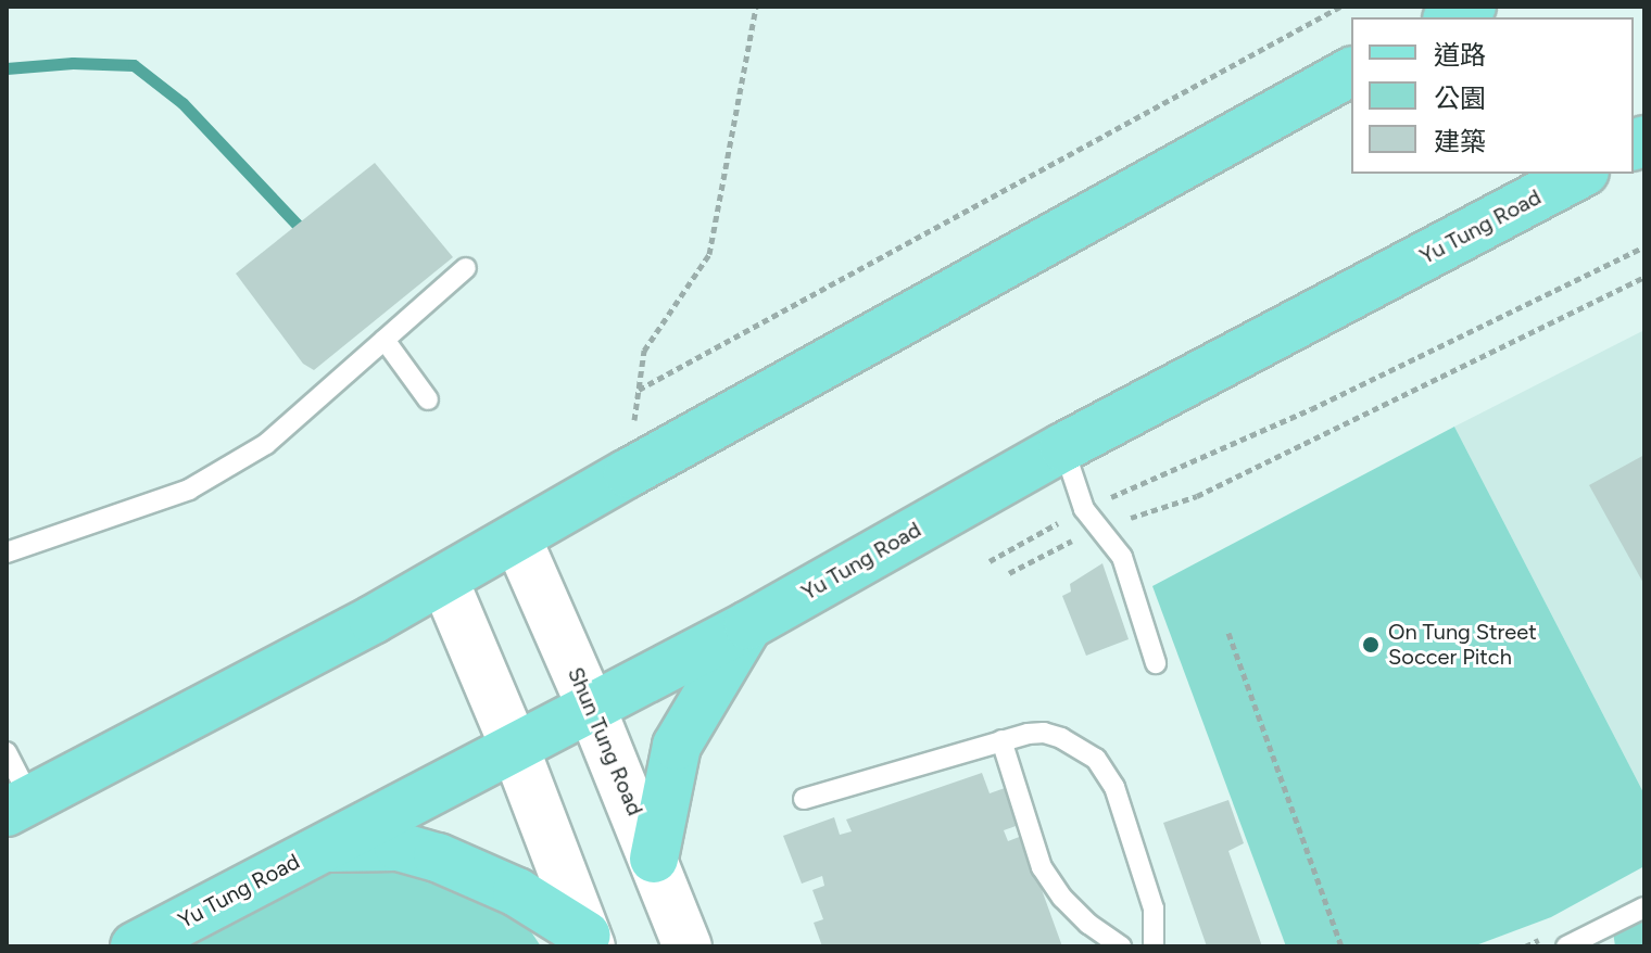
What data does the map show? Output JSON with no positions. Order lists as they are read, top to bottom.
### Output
{
  "streets": {
    "main road": ["Yu Tung Road", "Shun Tung Road"]
  },
  "crossings": [
    ["Yu Tung Road", "Shun Tung Road"]
  ],
  "places": ["On Tung Street Soccer Pitch"],
  "legend": ["道路", "公園", "建築"]
}
